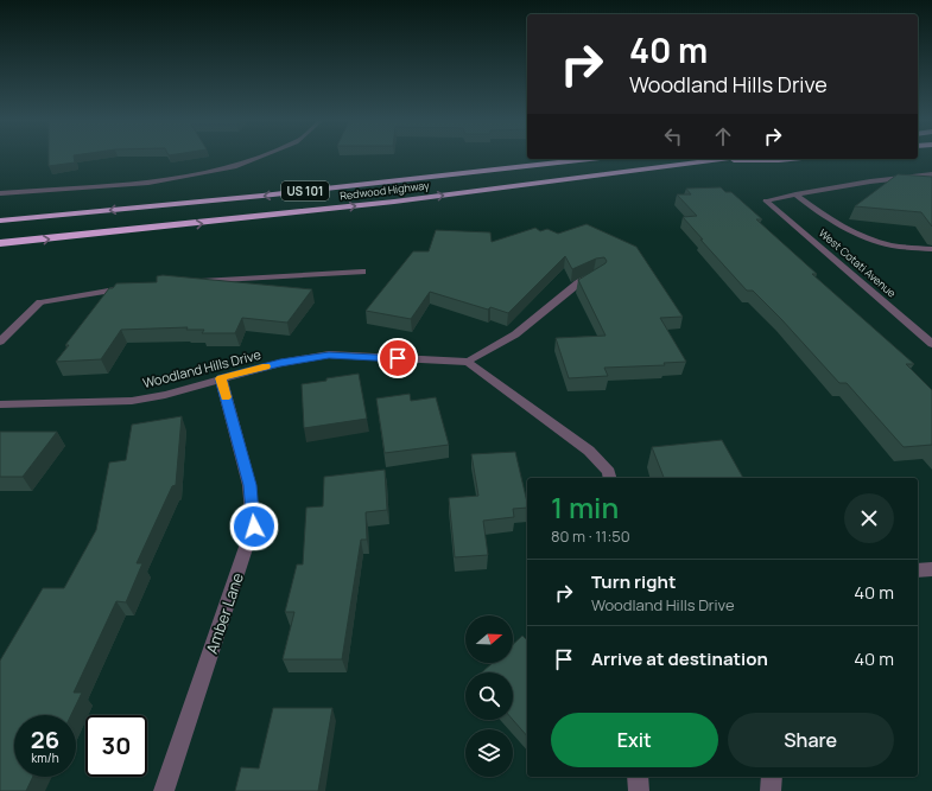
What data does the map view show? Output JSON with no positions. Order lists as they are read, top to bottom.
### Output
{
  "streets": {
    "highway": ["US 101", "Redwood Highway"],
    "street": ["West Cotati Avenue", "Woodland Hills Drive", "Amber Lane"]
  },
  "crossings": [
    ["Woodland Hills Drive", "Amber Lane"]
  ],
  "north": "right",
  "page": {
    "turn": ["40 m", "Woodland Hills Drive"],
    "heading": ["1 min", "80 m · 11:50"],
    "list": [
      {
        "name": "Turn right",
        "note": "Woodland Hills Drive",
        "value": "40 m"
      },
      {
        "name": "Arrive at destination",
        "value": "40 m"
      }
    ],
    "buttons": ["Exit", "Share"],
    "speed": "26 km/h",
    "limit": "30"
  }
}
